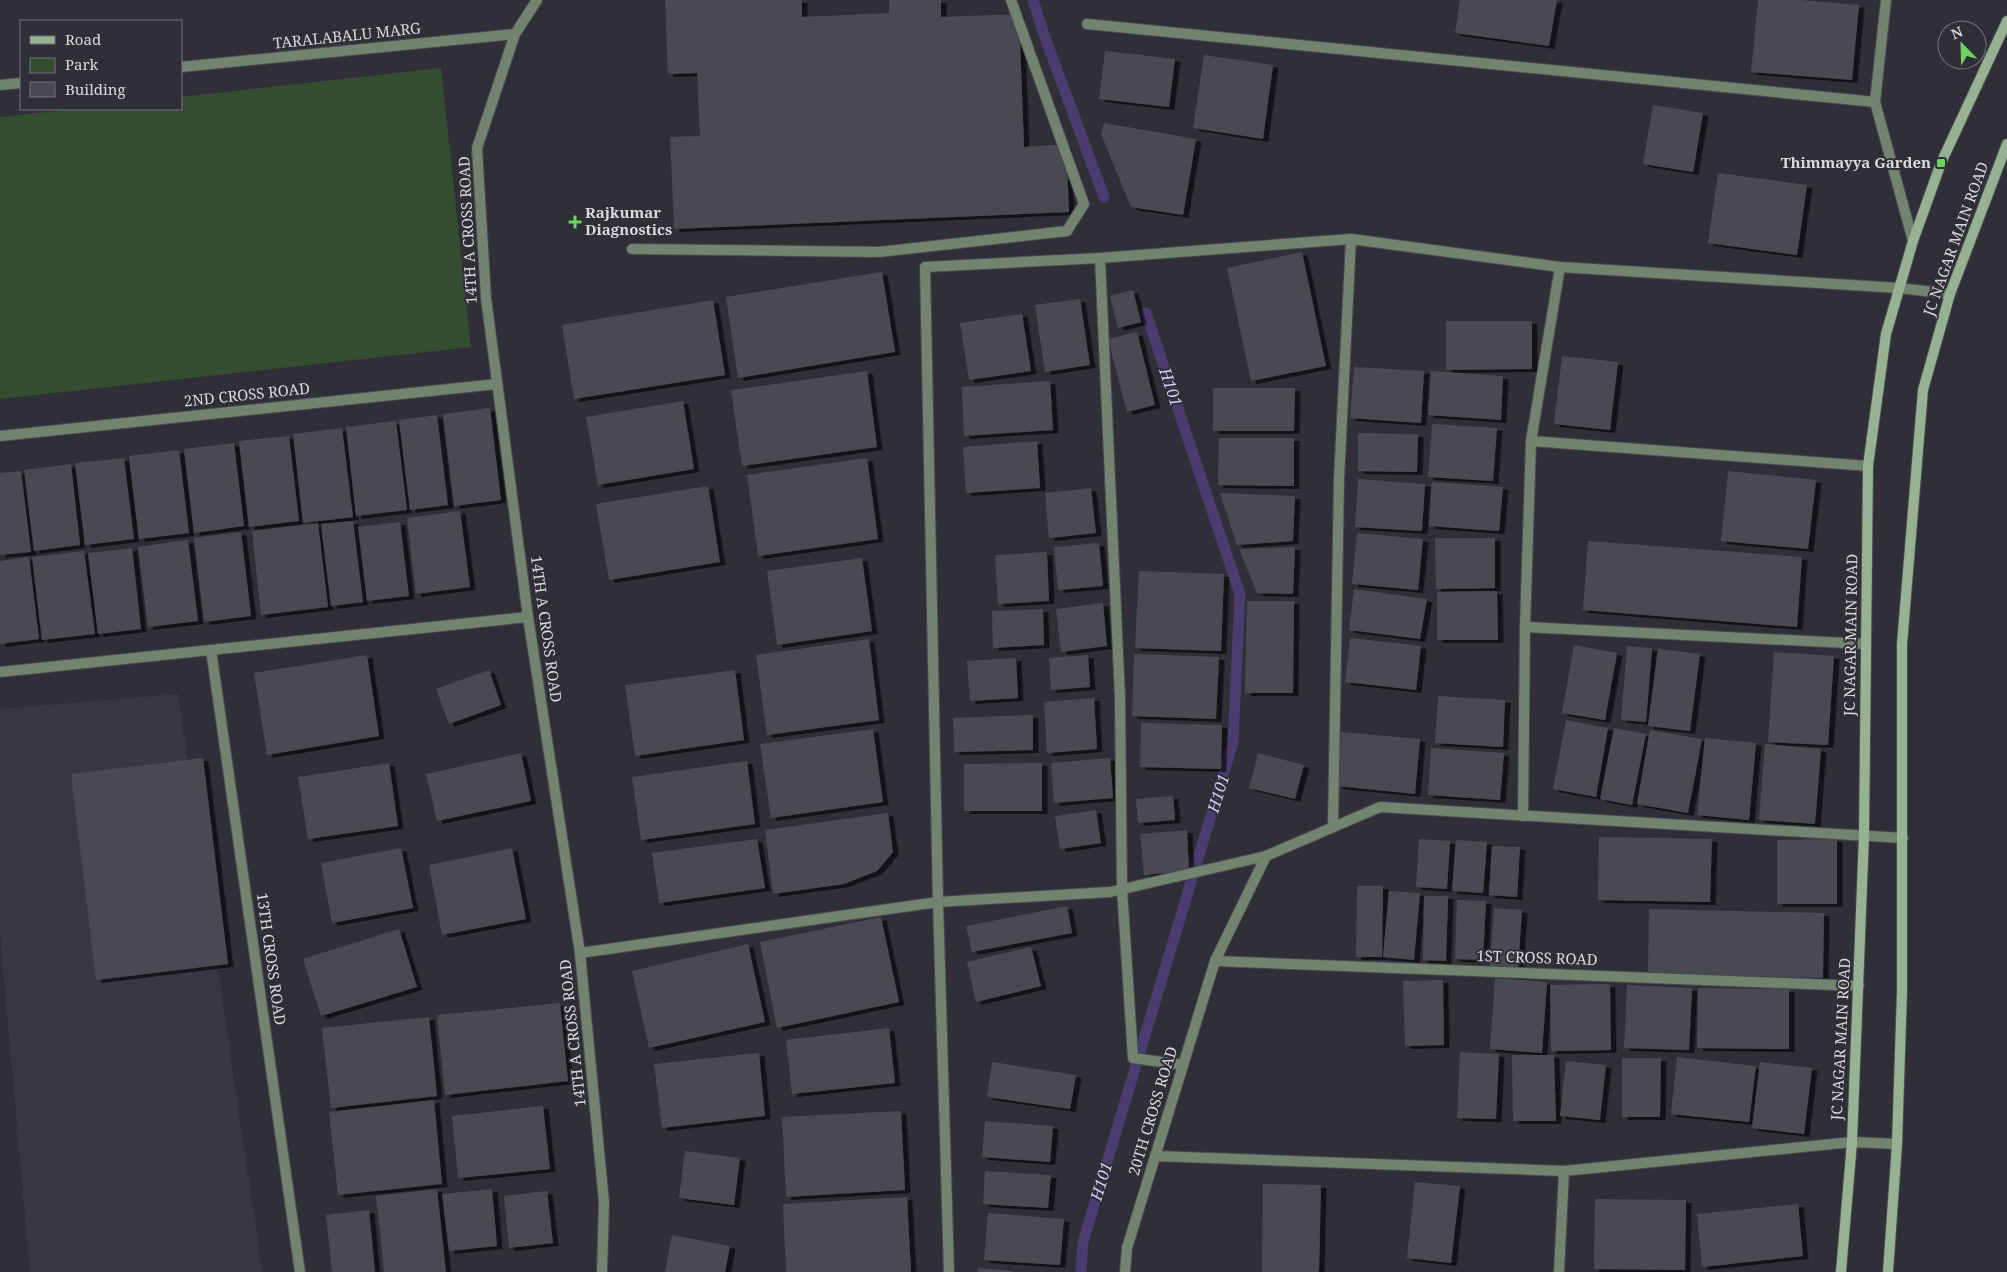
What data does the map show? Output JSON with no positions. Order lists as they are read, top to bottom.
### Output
{
  "streets": {
    "main road": ["JC NAGAR MAIN ROAD"],
    "street": [
      "TARALABALU MARG",
      "14TH A CROSS ROAD",
      "2ND CROSS ROAD",
      "1ST CROSS ROAD",
      "13TH CROSS ROAD",
      "20TH CROSS ROAD"
    ]
  },
  "crossings": [
    ["TARALABALU MARG", "14TH A CROSS ROAD"],
    ["14TH A CROSS ROAD", "2ND CROSS ROAD"],
    ["JC NAGAR MAIN ROAD", "1ST CROSS ROAD"],
    ["1ST CROSS ROAD", "20TH CROSS ROAD"]
  ],
  "water": ["H101"],
  "places": {
    "transit": ["Thimmayya Garden"],
    "health": ["Rajkumar Diagnostics"]
  },
  "legend": ["Road", "Park", "Building"],
  "north": "top left"
}
